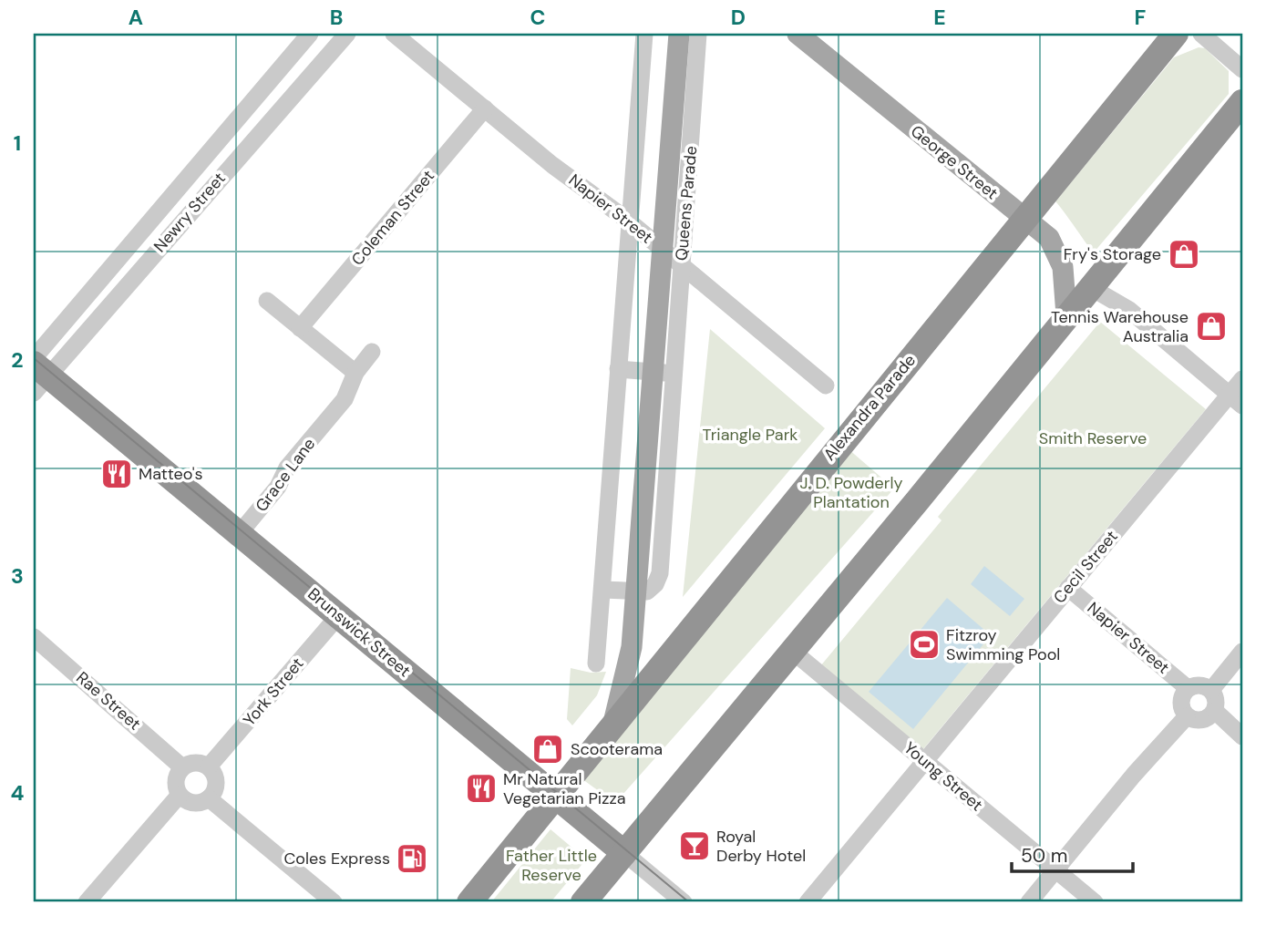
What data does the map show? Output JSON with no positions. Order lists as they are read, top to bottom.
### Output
{
  "streets": {
    "highway": ["Alexandra Parade", "Brunswick Street"],
    "main road": ["George Street", "Queens Parade"],
    "street": [
      "Napier Street",
      "Newry Street",
      "Coleman Street",
      "Grace Lane",
      "Cecil Street",
      "York Street",
      "Rae Street",
      "Young Street"
    ]
  },
  "crossings": [
    ["George Street", "Alexandra Parade"],
    ["Queens Parade", "Napier Street"],
    ["Queens Parade", "Alexandra Parade"],
    ["Napier Street", "Coleman Street"],
    ["Napier Street", "Cecil Street"],
    ["Newry Street", "Brunswick Street"],
    ["Alexandra Parade", "Brunswick Street"],
    ["Grace Lane", "Brunswick Street"],
    ["Cecil Street", "Young Street"],
    ["Brunswick Street", "York Street"],
    ["York Street", "Rae Street"]
  ],
  "parks": [
    "Triangle Park",
    "Smith Reserve",
    "J. D. Powderly Plantation",
    "Father Little Reserve"
  ],
  "places": {
    "shop": ["Fry's Storage", "Tennis Warehouse Australia", "Scooterama"],
    "restaurant": ["Matteo's", "Mr Natural Vegetarian Pizza"],
    "sports": ["Fitzroy Swimming Pool"],
    "bar": ["Royal Derby Hotel"],
    "fuel station": ["Coles Express"]
  },
  "scale_bar": "50 m",
  "grid": {
    "columns": [
      "A",
      "B",
      "C",
      "D",
      "E",
      "F"
    ],
    "rows": [
      "1",
      "2",
      "3",
      "4"
    ]
  }
}
